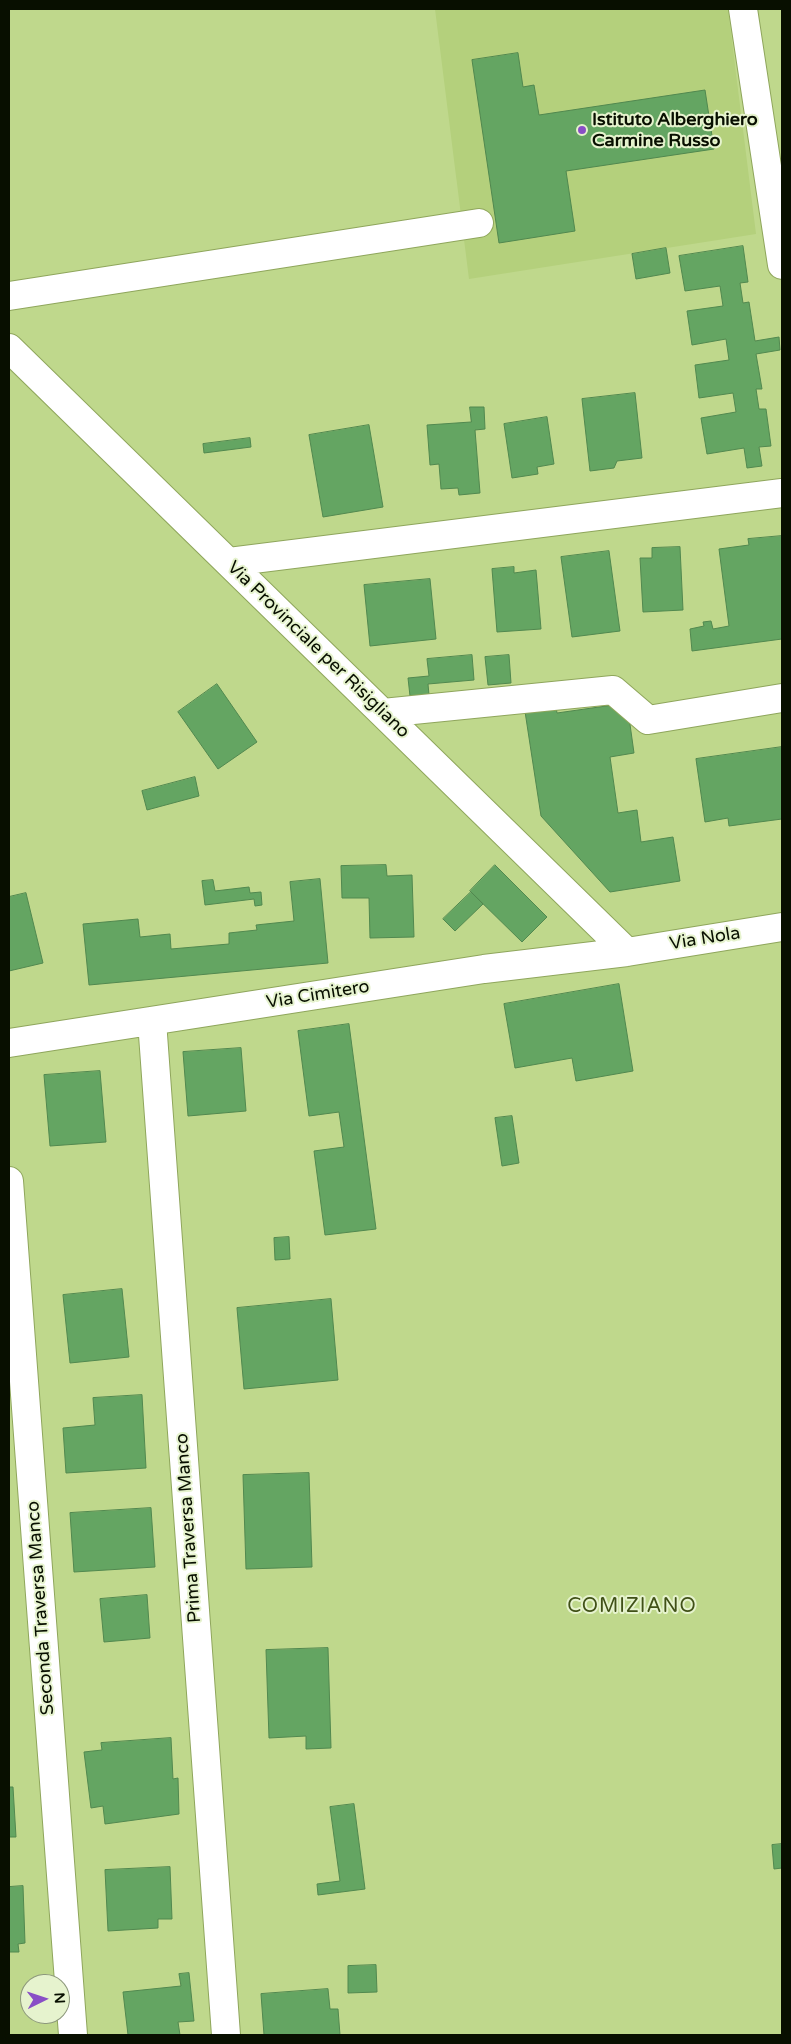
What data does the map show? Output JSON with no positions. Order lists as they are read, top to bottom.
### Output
{
  "streets": {
    "street": [
      "Via Provinciale per Risigliano",
      "Via Nola",
      "Via Cimitero",
      "Prima Traversa Manco",
      "Seconda Traversa Manco"
    ]
  },
  "crossings": [
    ["Via Provinciale per Risigliano", "Via Nola"],
    ["Via Provinciale per Risigliano", "Via Cimitero"],
    ["Via Nola", "Via Cimitero"],
    ["Via Cimitero", "Prima Traversa Manco"]
  ],
  "districts": ["COMIZIANO"],
  "places": ["Istituto Alberghiero Carmine Russo"],
  "north": "right"
}
